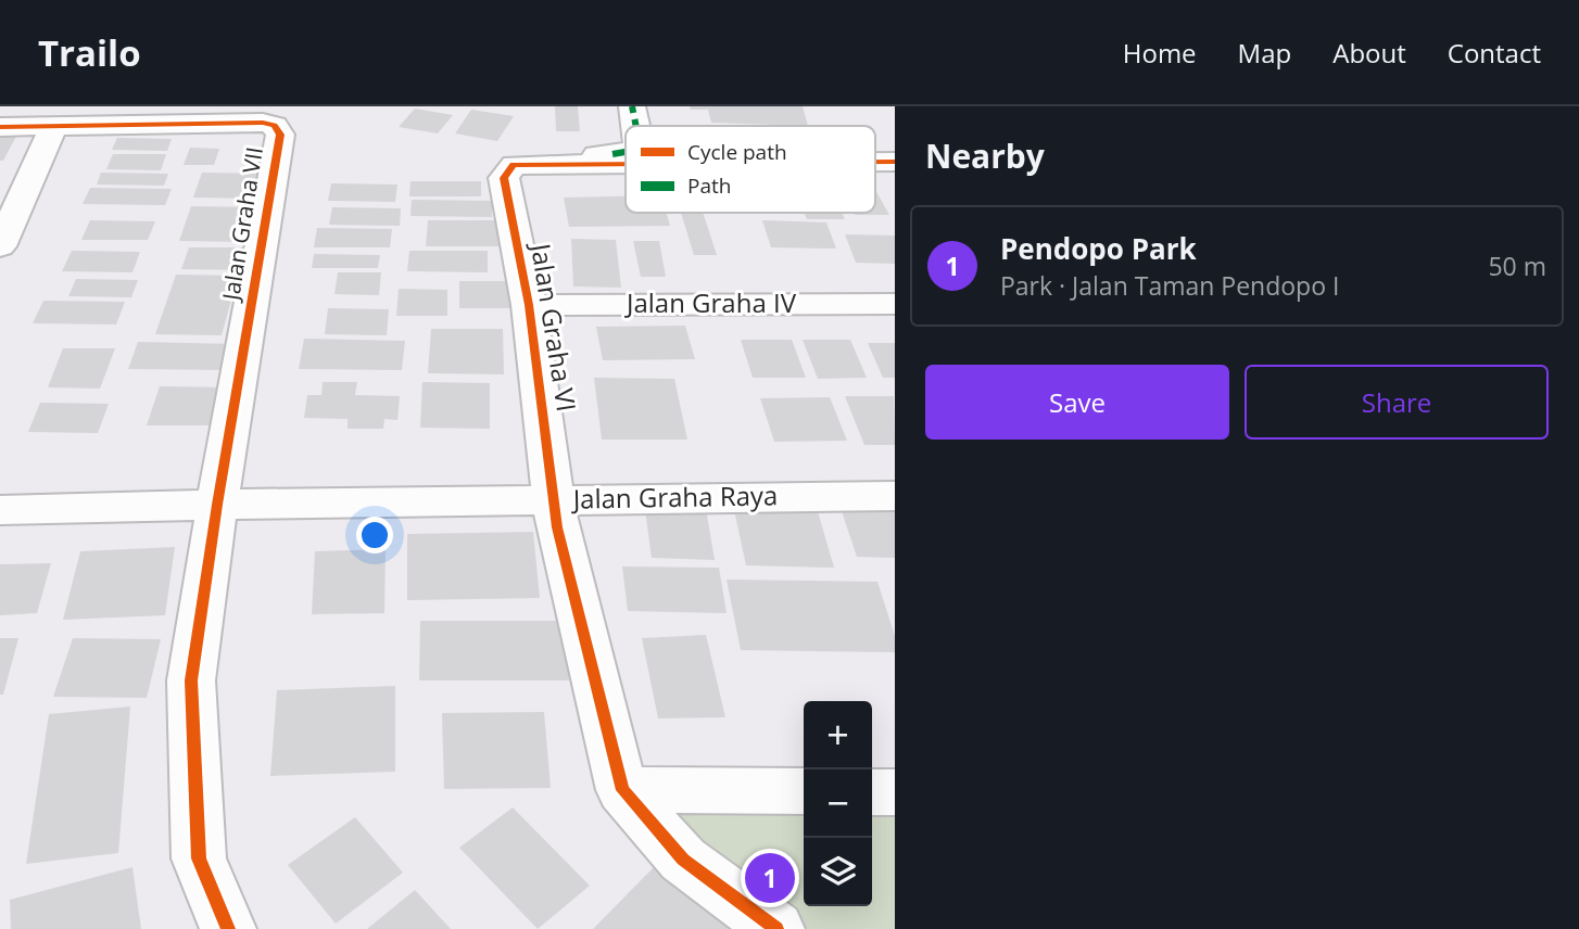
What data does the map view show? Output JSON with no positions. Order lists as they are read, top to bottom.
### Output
{
  "streets": {
    "street": [
      "Jalan Graha VII",
      "Jalan Graha IV",
      "Jalan Graha VI",
      "Jalan Graha Raya"
    ]
  },
  "crossings": [
    ["Jalan Graha VII", "Jalan Graha Raya"],
    ["Jalan Graha IV", "Jalan Graha VI"],
    ["Jalan Graha VI", "Jalan Graha Raya"]
  ],
  "legend": ["Cycle path", "Path"],
  "page": {
    "header": "Trailo",
    "nav": [
      "Home",
      "Map",
      "About",
      "Contact"
    ],
    "heading": "Nearby",
    "list": [
      {
        "mark": "1",
        "name": "Pendopo Park",
        "note": "Park · Jalan Taman Pendopo I",
        "value": "50 m"
      }
    ],
    "buttons": ["Save", "Share"],
    "map_buttons": ["+", "−"],
    "pins": "1"
  }
}
